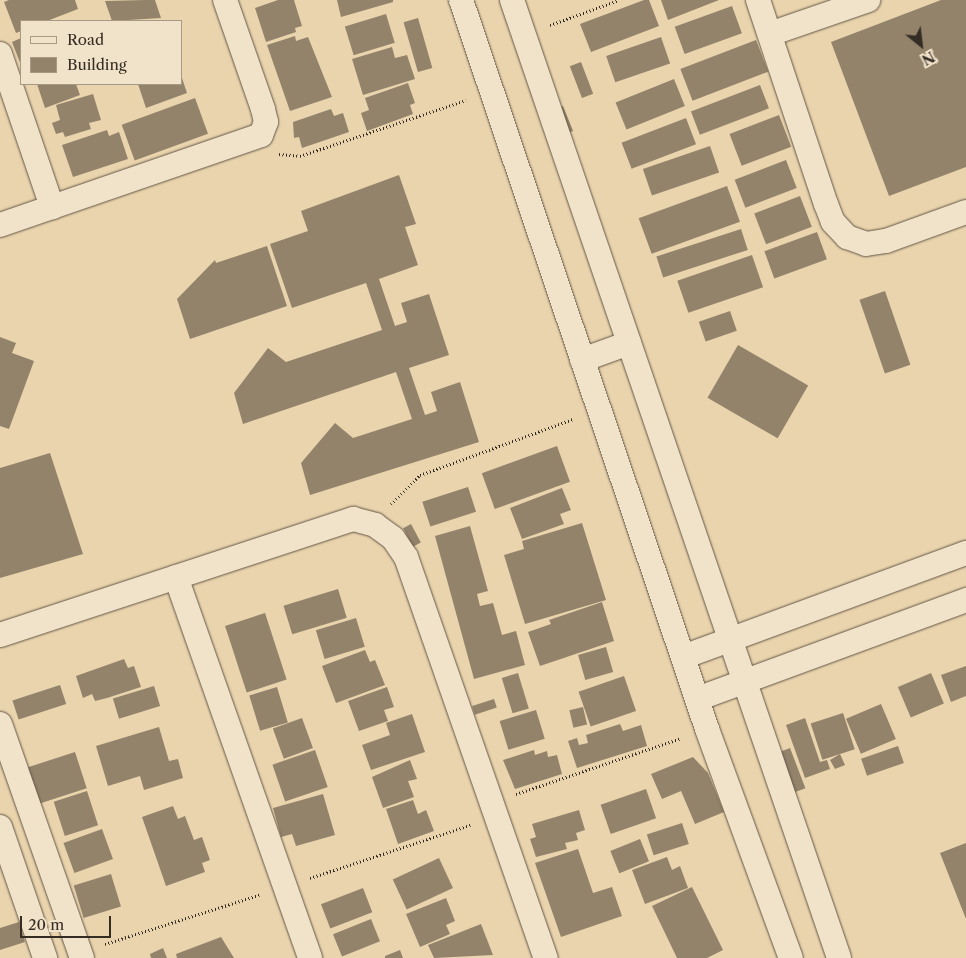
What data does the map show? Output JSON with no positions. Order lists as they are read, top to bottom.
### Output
{
  "legend": ["Road", "Building"],
  "scale_bar": "20 m",
  "north": "bottom right"
}
